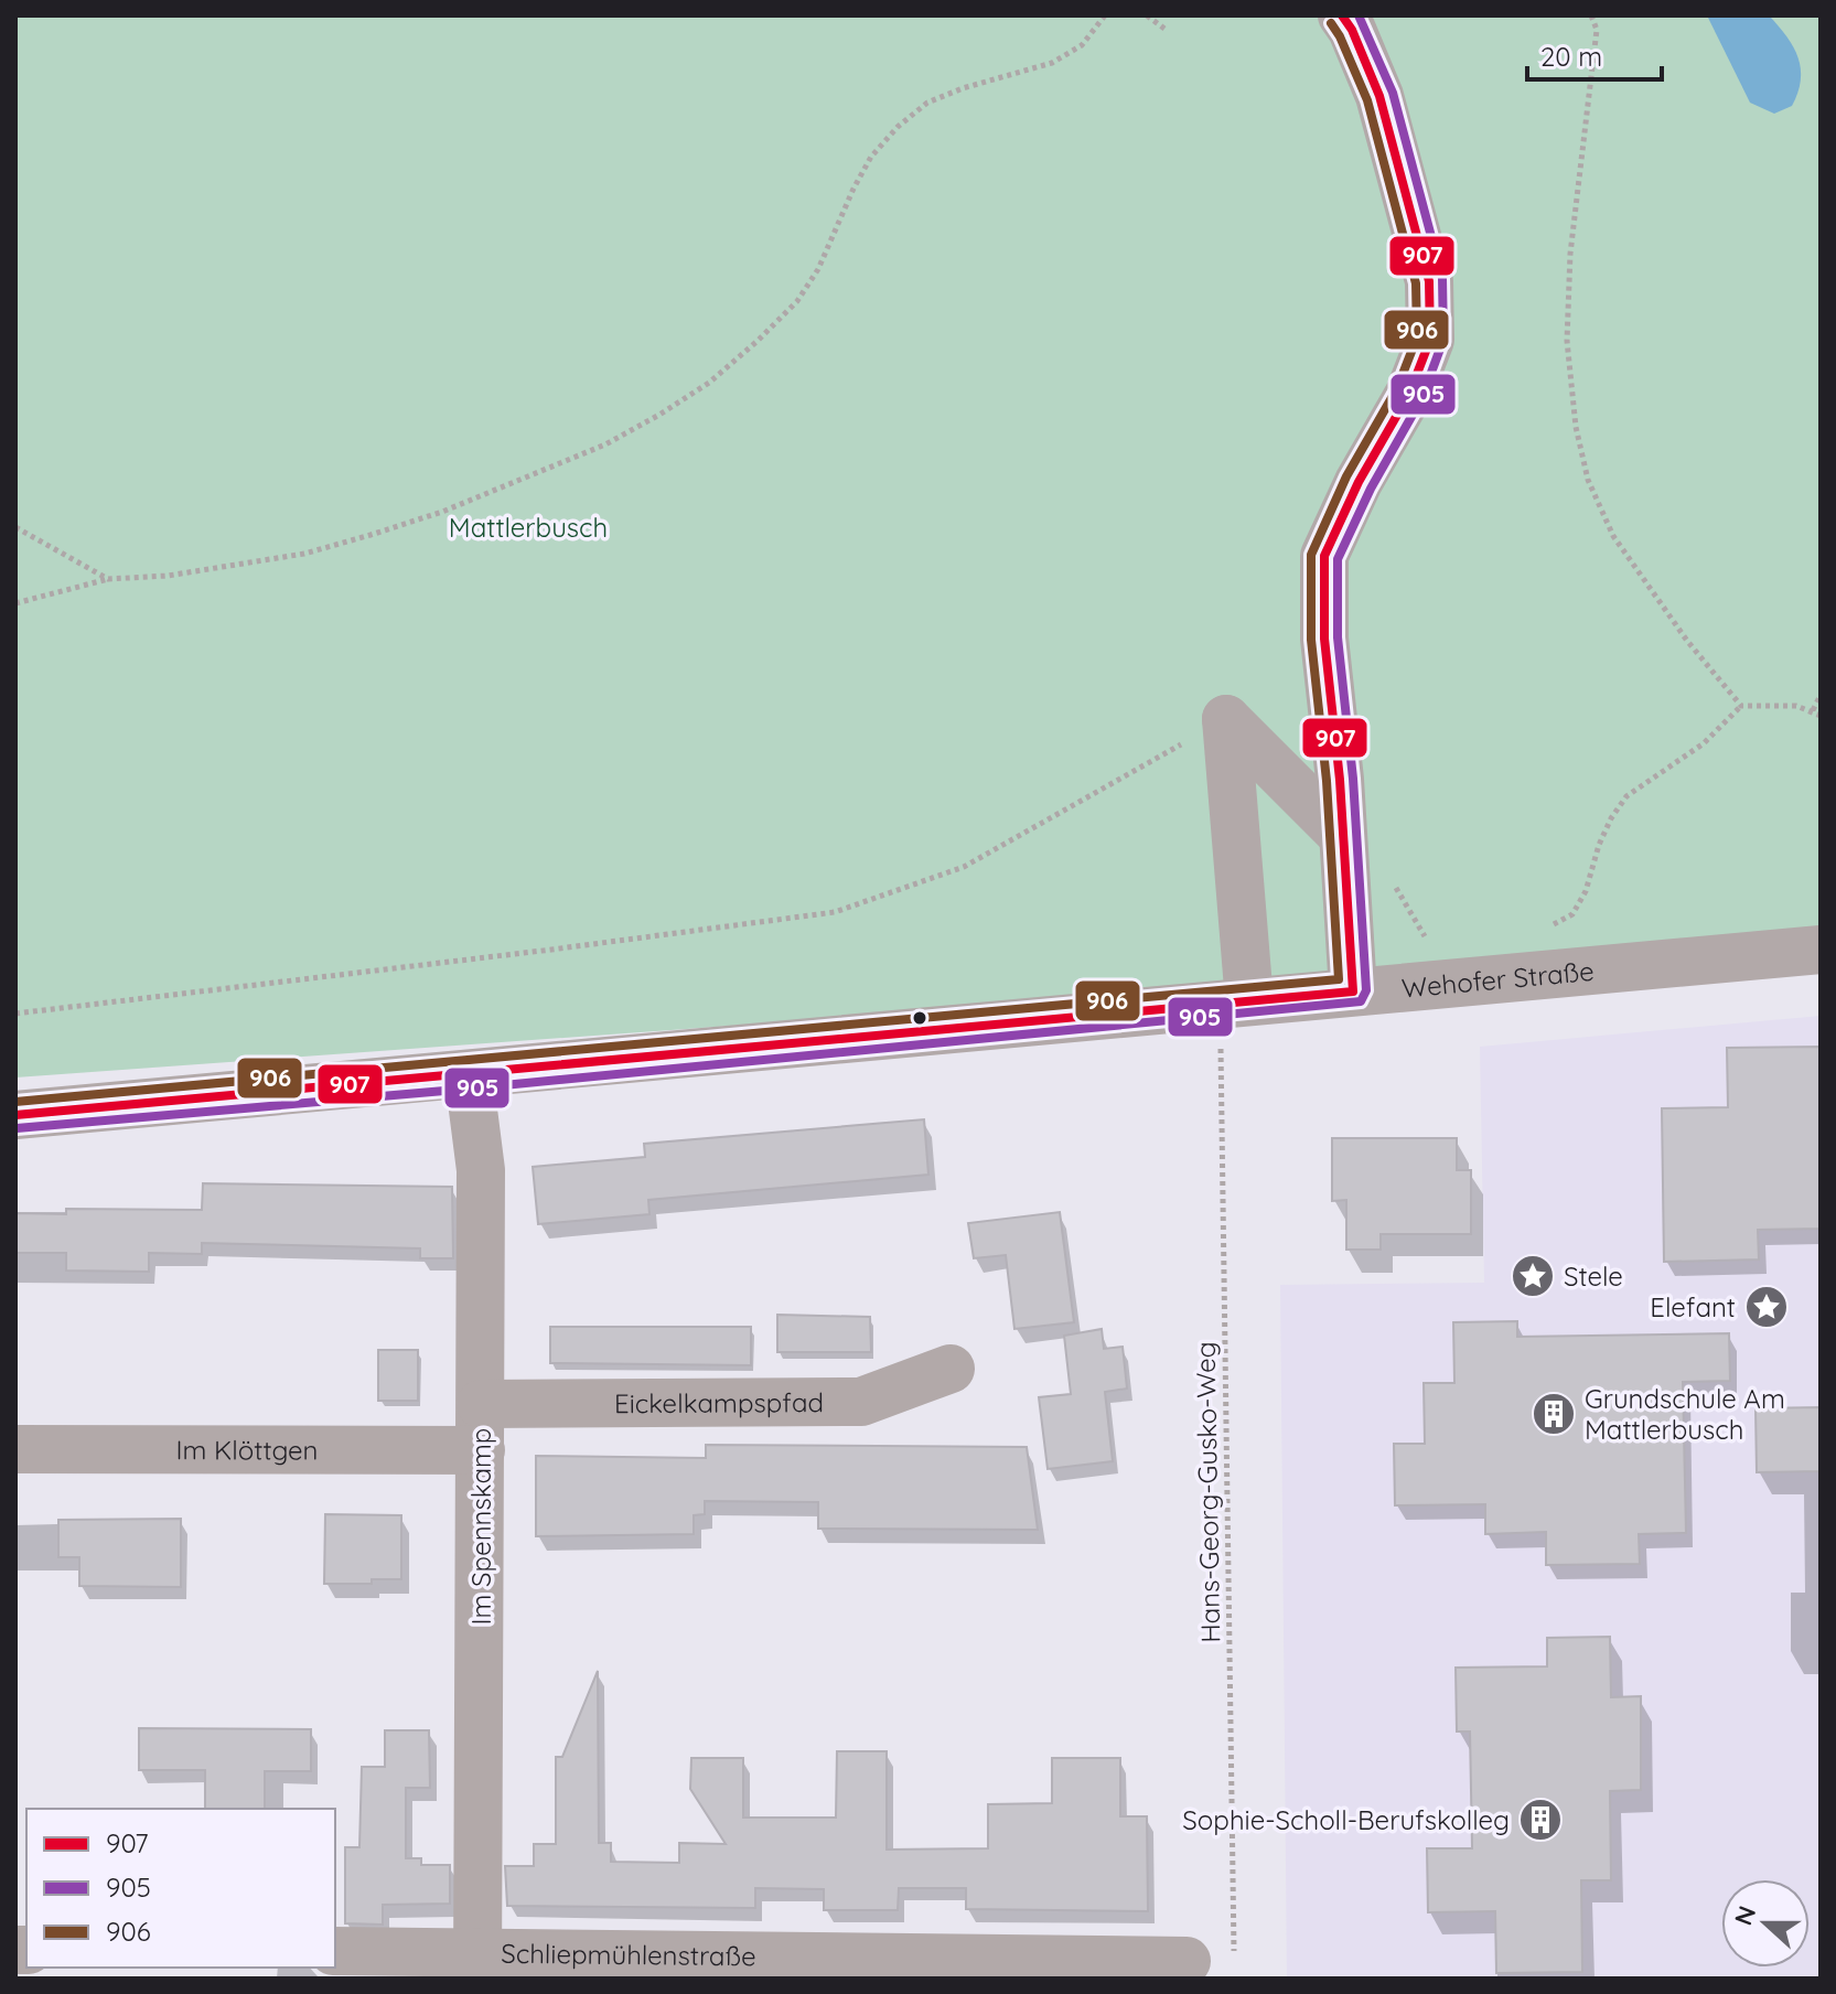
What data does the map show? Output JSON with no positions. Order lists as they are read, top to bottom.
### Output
{
  "streets": {
    "street": [
      "Wehofer Straße",
      "Eickelkampspfad",
      "Im Klöttgen",
      "Im Spennskamp",
      "Schliepmühlenstraße"
    ],
    "path": ["Hans-Georg-Gusko-Weg"]
  },
  "crossings": [
    ["Wehofer Straße", "Hans-Georg-Gusko-Weg"],
    ["Wehofer Straße", "Im Spennskamp"],
    ["Eickelkampspfad", "Im Klöttgen"],
    ["Eickelkampspfad", "Im Spennskamp"],
    ["Im Klöttgen", "Im Spennskamp"],
    ["Im Spennskamp", "Schliepmühlenstraße"]
  ],
  "parks": ["Mattlerbusch"],
  "places": {
    "place": ["Stele", "Elefant"],
    "building": ["Grundschule Am Mattlerbusch", "Sophie-Scholl-Berufskolleg"]
  },
  "lines": ["transit line 907", "transit line 905", "transit line 906"],
  "legend": ["907", "905", "906"],
  "scale_bar": "20 m",
  "north": "left"
}
